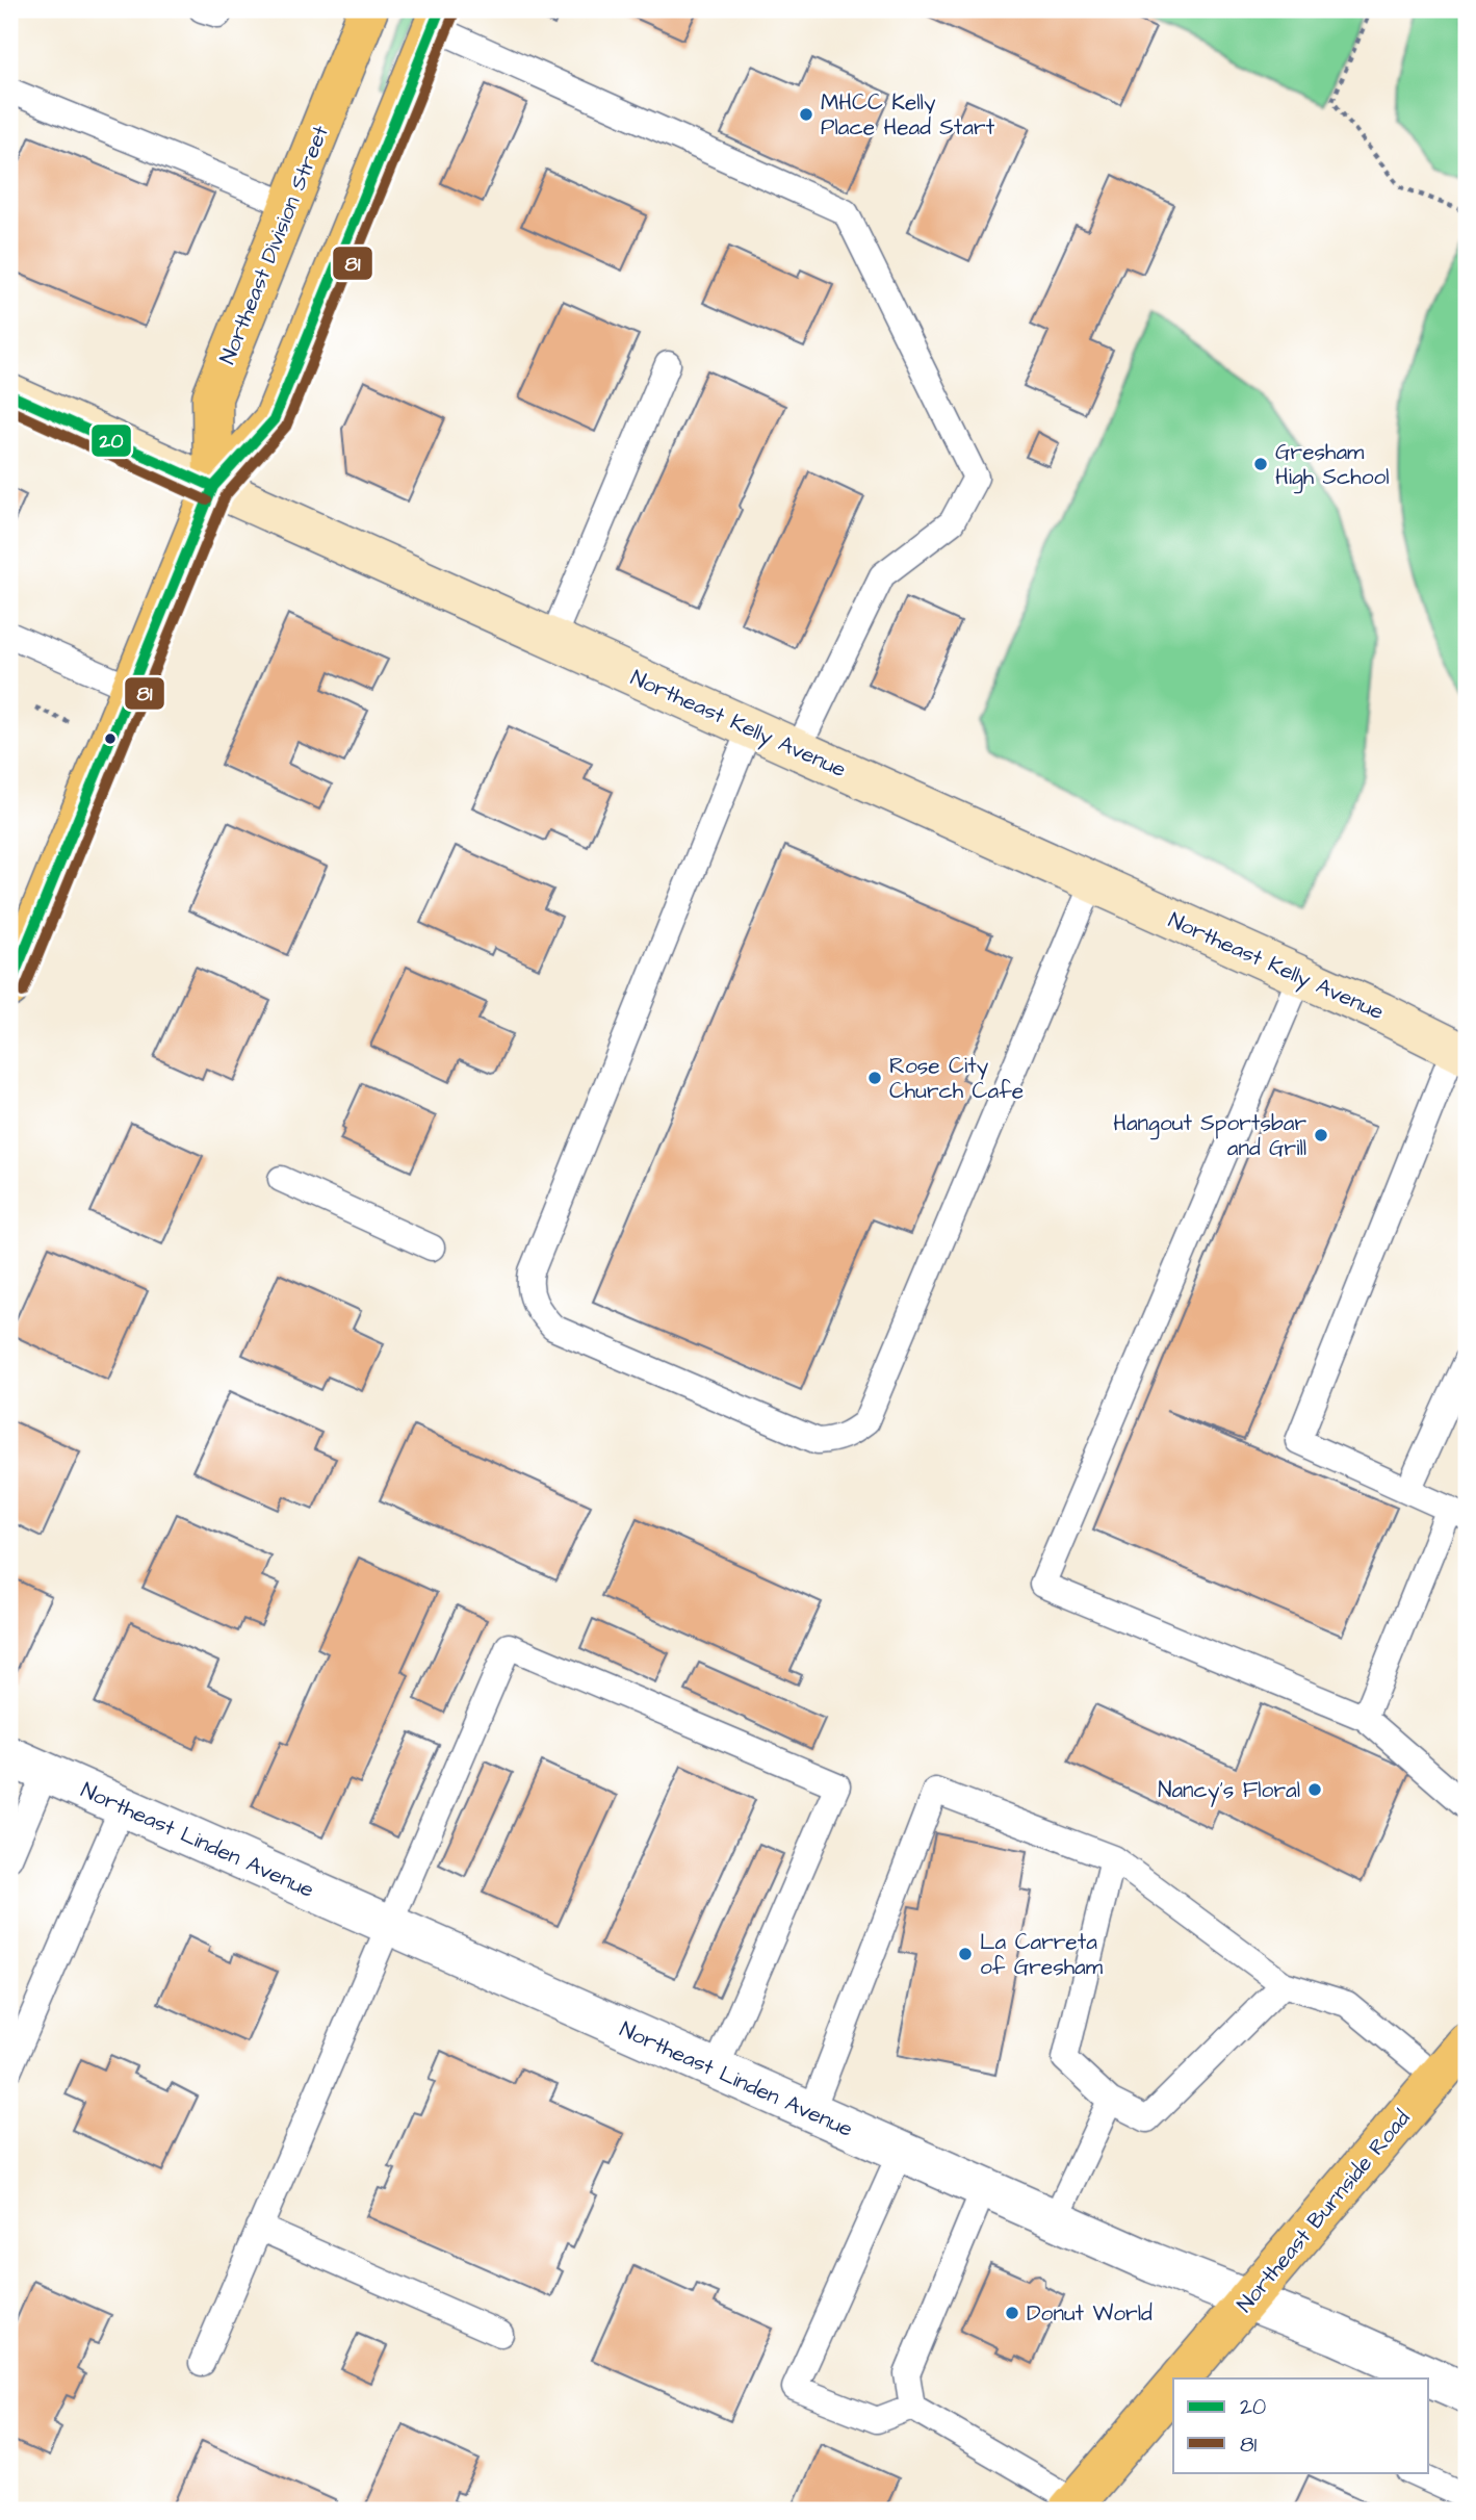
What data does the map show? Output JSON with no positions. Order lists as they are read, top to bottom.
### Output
{
  "streets": {
    "main road": ["Northeast Division Street", "Northeast Burnside Road"],
    "street": ["Northeast Kelly Avenue", "Northeast Linden Avenue"]
  },
  "crossings": [
    ["Northeast Division Street", "Northeast Kelly Avenue"],
    ["Northeast Linden Avenue", "Northeast Burnside Road"]
  ],
  "places": [
    "MHCC Kelly Place Head Start",
    "Gresham High School",
    "Rose City Church Cafe",
    "Hangout Sportsbar and Grill",
    "Nancy's Floral",
    "La Carreta of Gresham",
    "Donut World"
  ],
  "lines": ["transit line 20", "transit line 81"],
  "legend": ["20", "81"]
}
